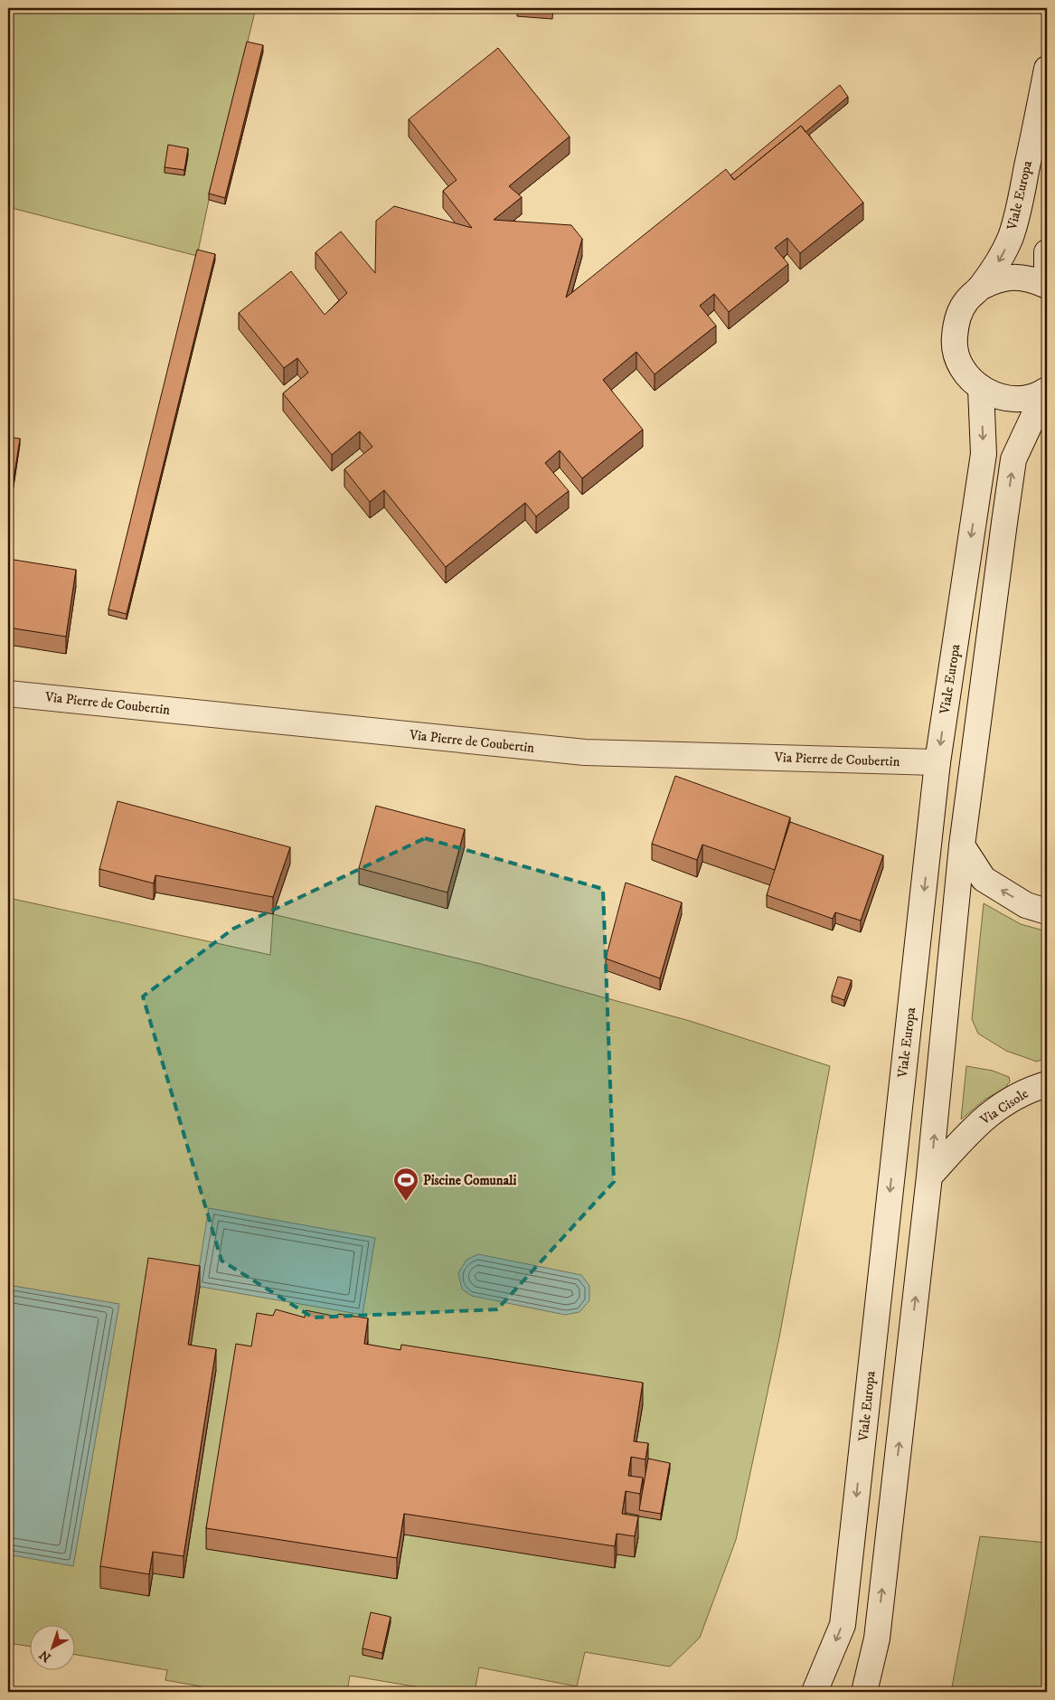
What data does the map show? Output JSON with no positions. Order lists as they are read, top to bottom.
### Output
{
  "streets": {
    "main road": ["Viale Europa", "Via Pierre de Coubertin", "Via Cisole"]
  },
  "crossings": [
    ["Viale Europa", "Via Pierre de Coubertin"],
    ["Viale Europa", "Via Cisole"]
  ],
  "places": {
    "sports": ["Piscine Comunali"]
  },
  "north": "bottom left"
}
